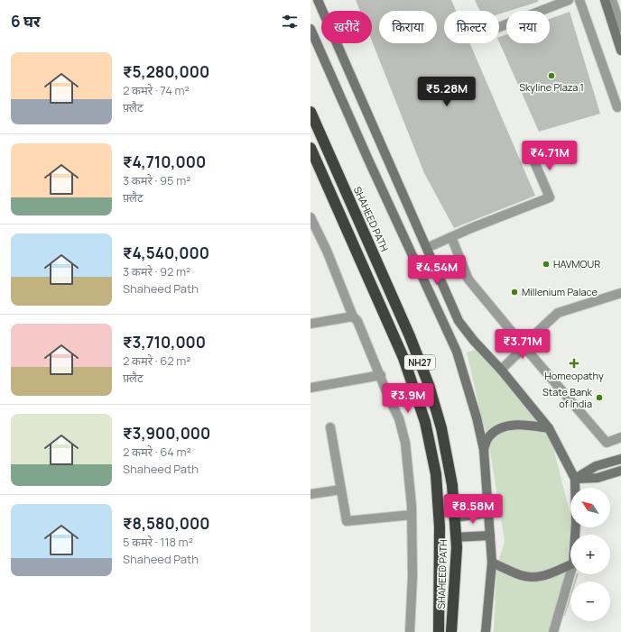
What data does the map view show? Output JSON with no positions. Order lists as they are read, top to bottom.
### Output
{
  "streets": {
    "highway": ["SHAHEED PATH", "NH27"]
  },
  "places": {
    "other": [
      "Skyline Plaza 1",
      "HAVMOUR",
      "Millenium Palace",
      "State Bank of India"
    ],
    "health": ["Homeopathy"]
  },
  "north": "top left",
  "page": {
    "heading": "6 घर",
    "chip": [
      "खरीदें",
      "किराया",
      "फ़िल्टर",
      "नया"
    ],
    "list": [
      {
        "name": "₹5,280,000",
        "note": "2 कमरे · 74 m² · फ़्लैट"
      },
      {
        "name": "₹4,710,000",
        "note": "3 कमरे · 95 m² · फ़्लैट"
      },
      {
        "name": "₹4,540,000",
        "note": "3 कमरे · 92 m² · Shaheed Path"
      },
      {
        "name": "₹3,710,000",
        "note": "2 कमरे · 62 m² · फ़्लैट"
      },
      {
        "name": "₹3,900,000",
        "note": "2 कमरे · 64 m² · Shaheed Path"
      },
      {
        "name": "₹8,580,000",
        "note": "5 कमरे · 118 m² · Shaheed Path"
      }
    ],
    "price": [
      "₹5.28M",
      "₹4.71M",
      "₹4.54M",
      "₹3.71M",
      "₹3.9M",
      "₹8.58M"
    ],
    "map_buttons": ["+", "−"]
  }
}
